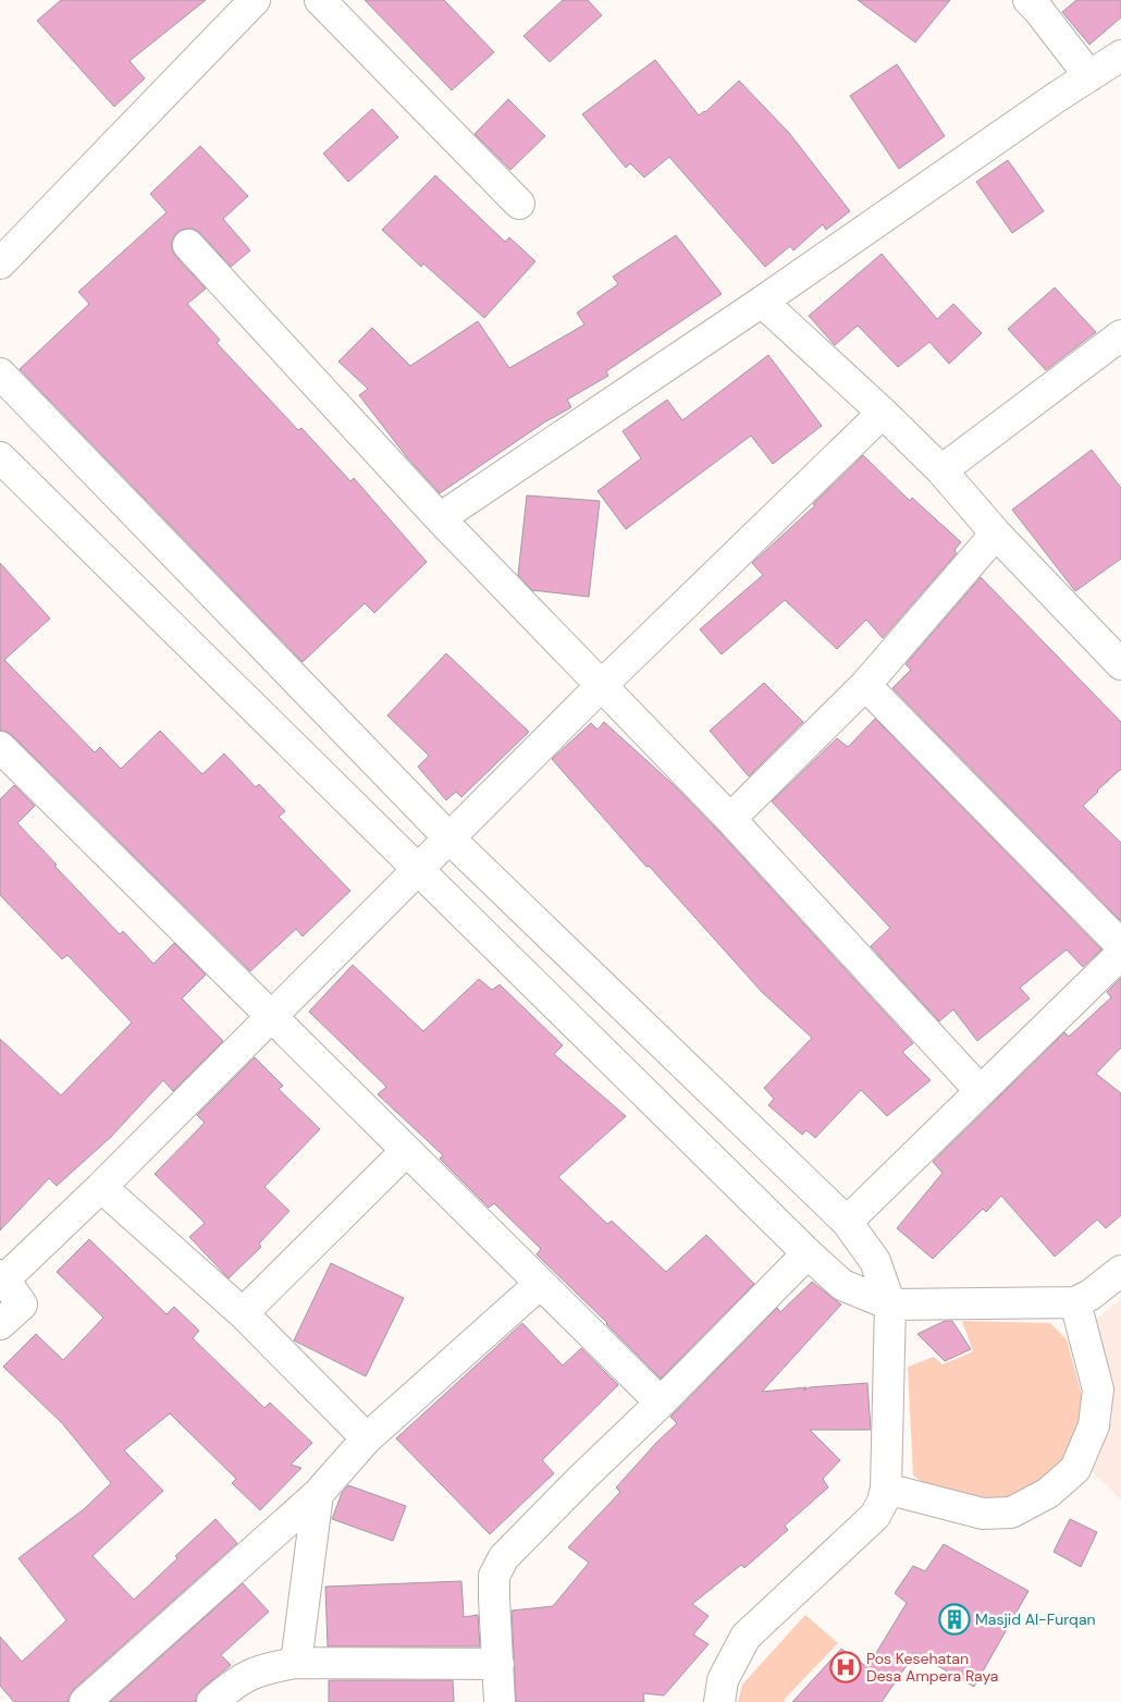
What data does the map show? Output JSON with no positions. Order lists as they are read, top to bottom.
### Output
{
  "places": {
    "building": ["Masjid Al-Furqan"],
    "hospital": ["Pos Kesehatan Desa Ampera Raya"]
  }
}
